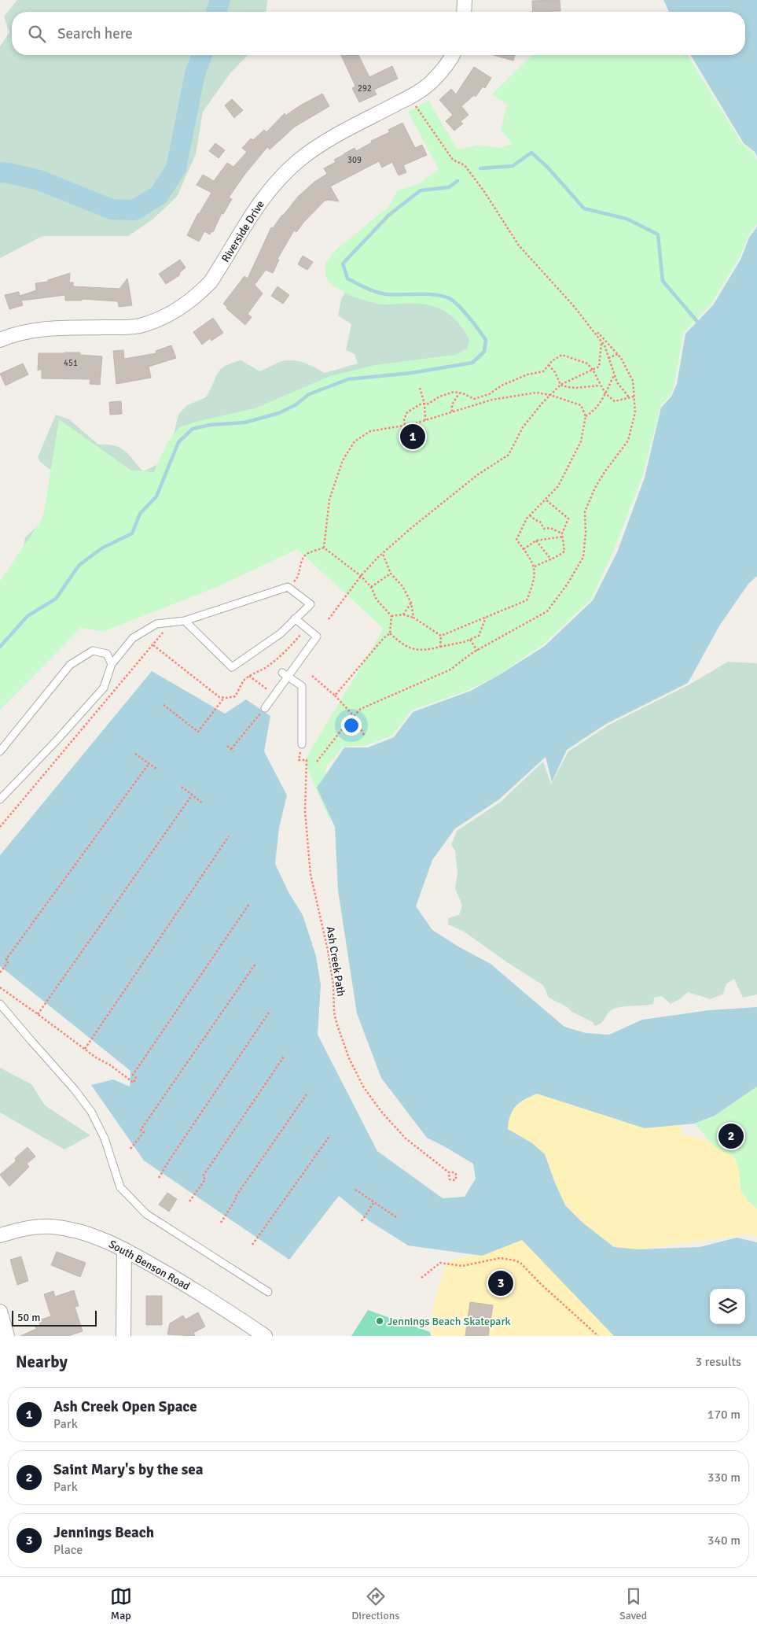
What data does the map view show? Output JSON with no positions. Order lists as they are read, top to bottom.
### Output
{
  "streets": {
    "street": ["Riverside Drive", "South Benson Road"],
    "path": ["Ash Creek Path"]
  },
  "places": ["Jennings Beach Skatepark"],
  "house_numbers": ["292", "309", "451"],
  "scale_bar": "50 m",
  "page": {
    "search": "Search here",
    "pins": ["1", "2", "3"],
    "scale": "50 m",
    "heading": ["Nearby", "3 results"],
    "list": [
      {
        "mark": "1",
        "name": "Ash Creek Open Space",
        "note": "Park",
        "value": "170 m"
      },
      {
        "mark": "2",
        "name": "Saint Mary's by the sea",
        "note": "Park",
        "value": "330 m"
      },
      {
        "mark": "3",
        "name": "Jennings Beach",
        "note": "Place",
        "value": "340 m"
      }
    ],
    "nav": ["Map", "Directions", "Saved"]
  }
}
